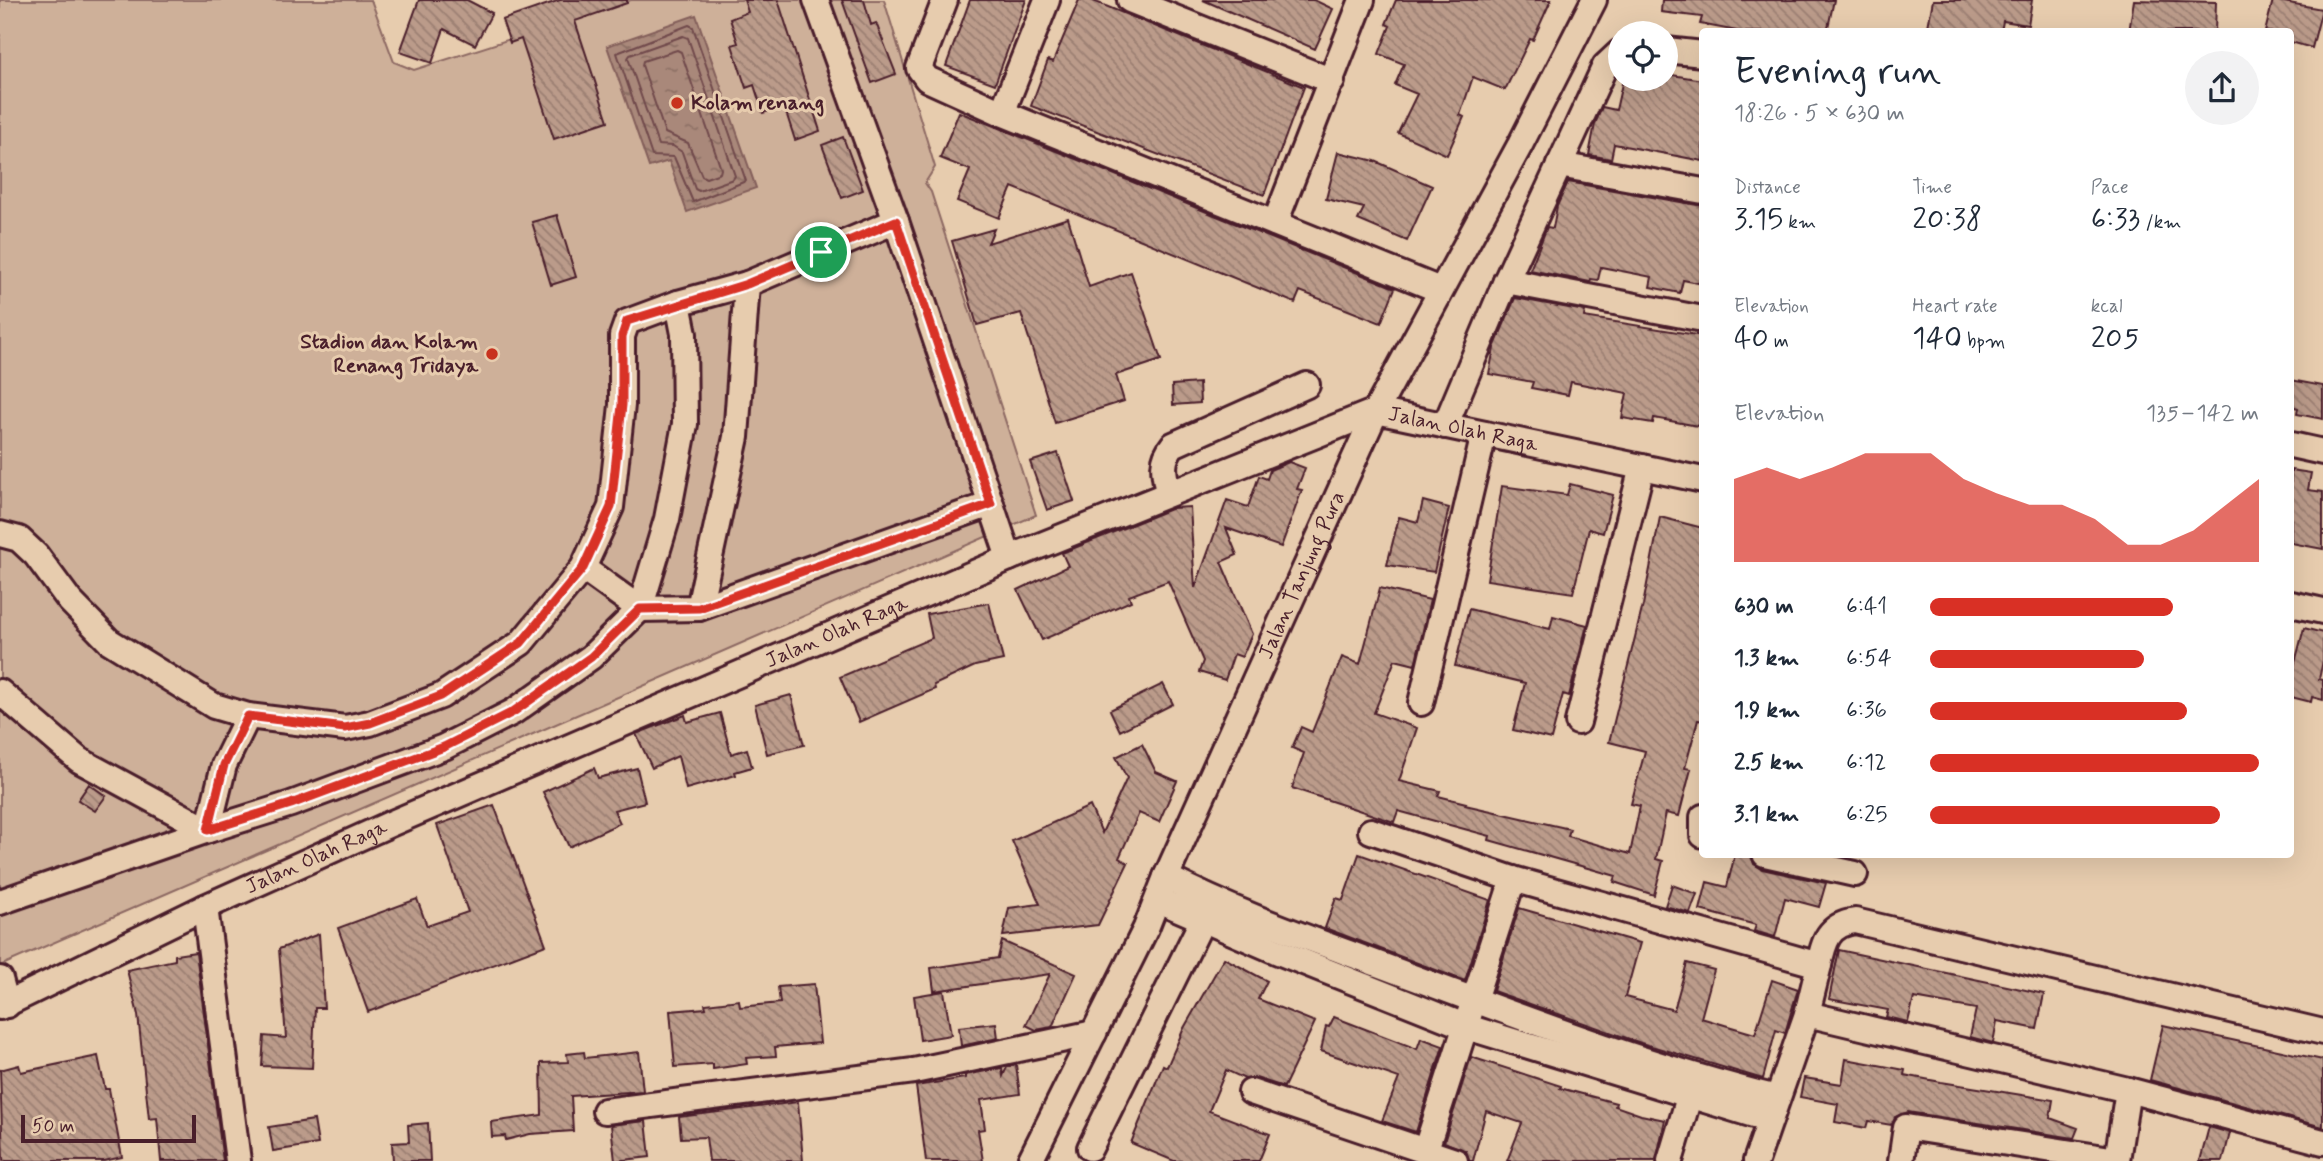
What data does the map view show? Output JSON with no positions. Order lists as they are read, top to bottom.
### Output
{
  "streets": {
    "street": ["Jalan Olah Raga", "Jalan Tanjung Pura"]
  },
  "crossings": [
    ["Jalan Olah Raga", "Jalan Tanjung Pura"]
  ],
  "places": ["Kolam renang", "Stadion dan Kolam Renang Tridaya"],
  "scale_bar": "50 m",
  "page": {
    "heading": ["Evening run", "18:26 · 5 × 630 m"],
    "stats": [
      ["Distance", "3.15 km"],
      ["Time", "20:38"],
      ["Pace", "6:33 /km"],
      ["Elevation", "40 m"],
      ["Heart rate", "140 bpm"],
      ["kcal", "205"]
    ],
    "chart": ["Elevation", "135–142 m"],
    "list": [
      {
        "name": "630 m",
        "note": "6:41"
      },
      {
        "name": "1.3 km",
        "note": "6:54"
      },
      {
        "name": "1.9 km",
        "note": "6:36"
      },
      {
        "name": "2.5 km",
        "note": "6:12"
      },
      {
        "name": "3.1 km",
        "note": "6:25"
      }
    ],
    "scale": "50 m"
  }
}
